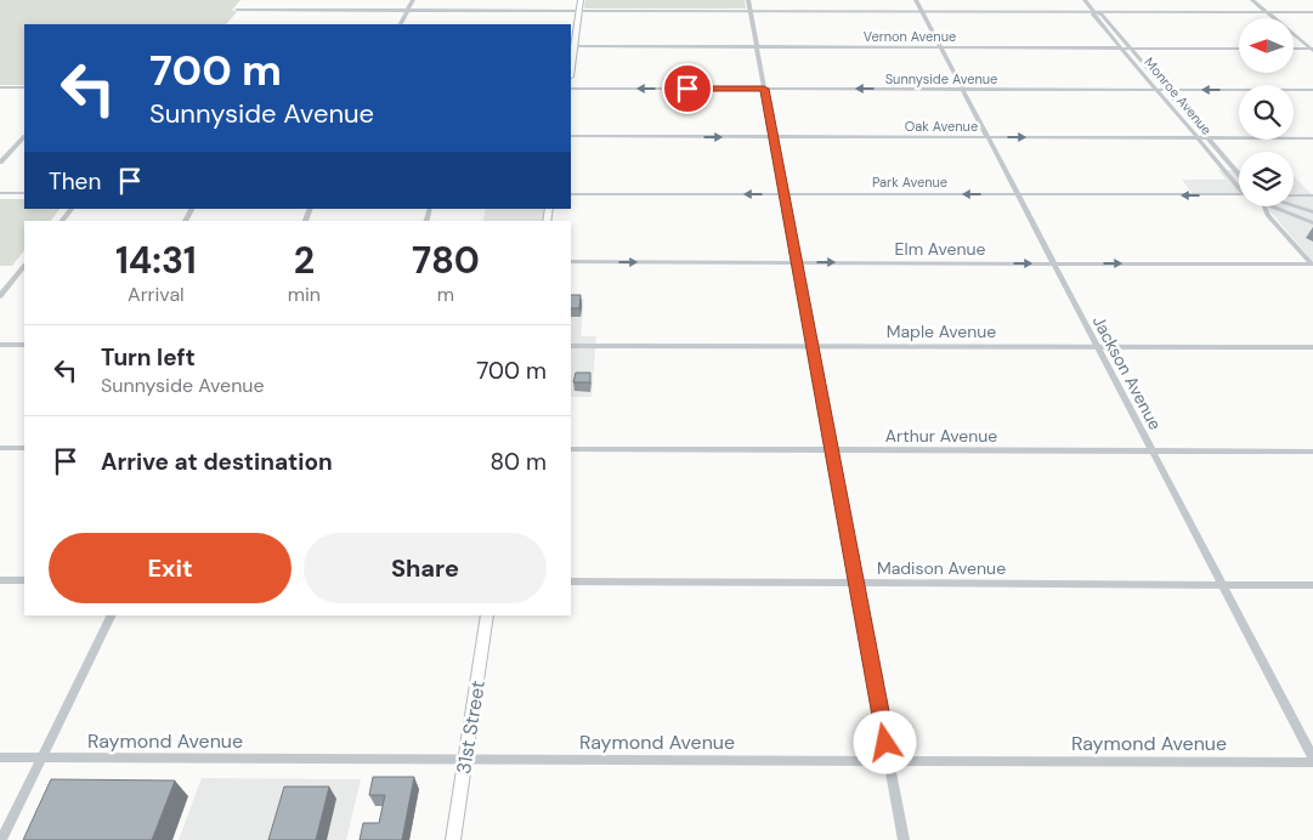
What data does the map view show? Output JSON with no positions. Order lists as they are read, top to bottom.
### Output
{
  "streets": {
    "main road": ["31st Street"],
    "street": [
      "Vernon Avenue",
      "Sunnyside Avenue",
      "Monroe Avenue",
      "Oak Avenue",
      "Park Avenue",
      "Elm Avenue",
      "Maple Avenue",
      "Jackson Avenue",
      "Arthur Avenue",
      "Madison Avenue",
      "Raymond Avenue"
    ]
  },
  "crossings": [
    ["Vernon Avenue", "Monroe Avenue"],
    ["Vernon Avenue", "Jackson Avenue"],
    ["Sunnyside Avenue", "Monroe Avenue"],
    ["Sunnyside Avenue", "Jackson Avenue"],
    ["Monroe Avenue", "Oak Avenue"],
    ["Oak Avenue", "Jackson Avenue"],
    ["Park Avenue", "Jackson Avenue"],
    ["Elm Avenue", "Jackson Avenue"],
    ["Maple Avenue", "Jackson Avenue"],
    ["Jackson Avenue", "Arthur Avenue"],
    ["Jackson Avenue", "Madison Avenue"],
    ["Jackson Avenue", "Raymond Avenue"],
    ["31st Street", "Raymond Avenue"]
  ],
  "one_way": [
    "Sunnyside Avenue",
    "Oak Avenue",
    "Park Avenue",
    "Elm Avenue"
  ],
  "north": "left",
  "page": {
    "turn": ["700 m", "Sunnyside Avenue"],
    "then": "Then",
    "eta": [
      "14:31",
      "Arrival",
      "2",
      "min",
      "780",
      "m"
    ],
    "list": [
      {
        "name": "Turn left",
        "note": "Sunnyside Avenue",
        "value": "700 m"
      },
      {
        "name": "Arrive at destination",
        "value": "80 m"
      }
    ],
    "buttons": ["Exit", "Share"]
  }
}
